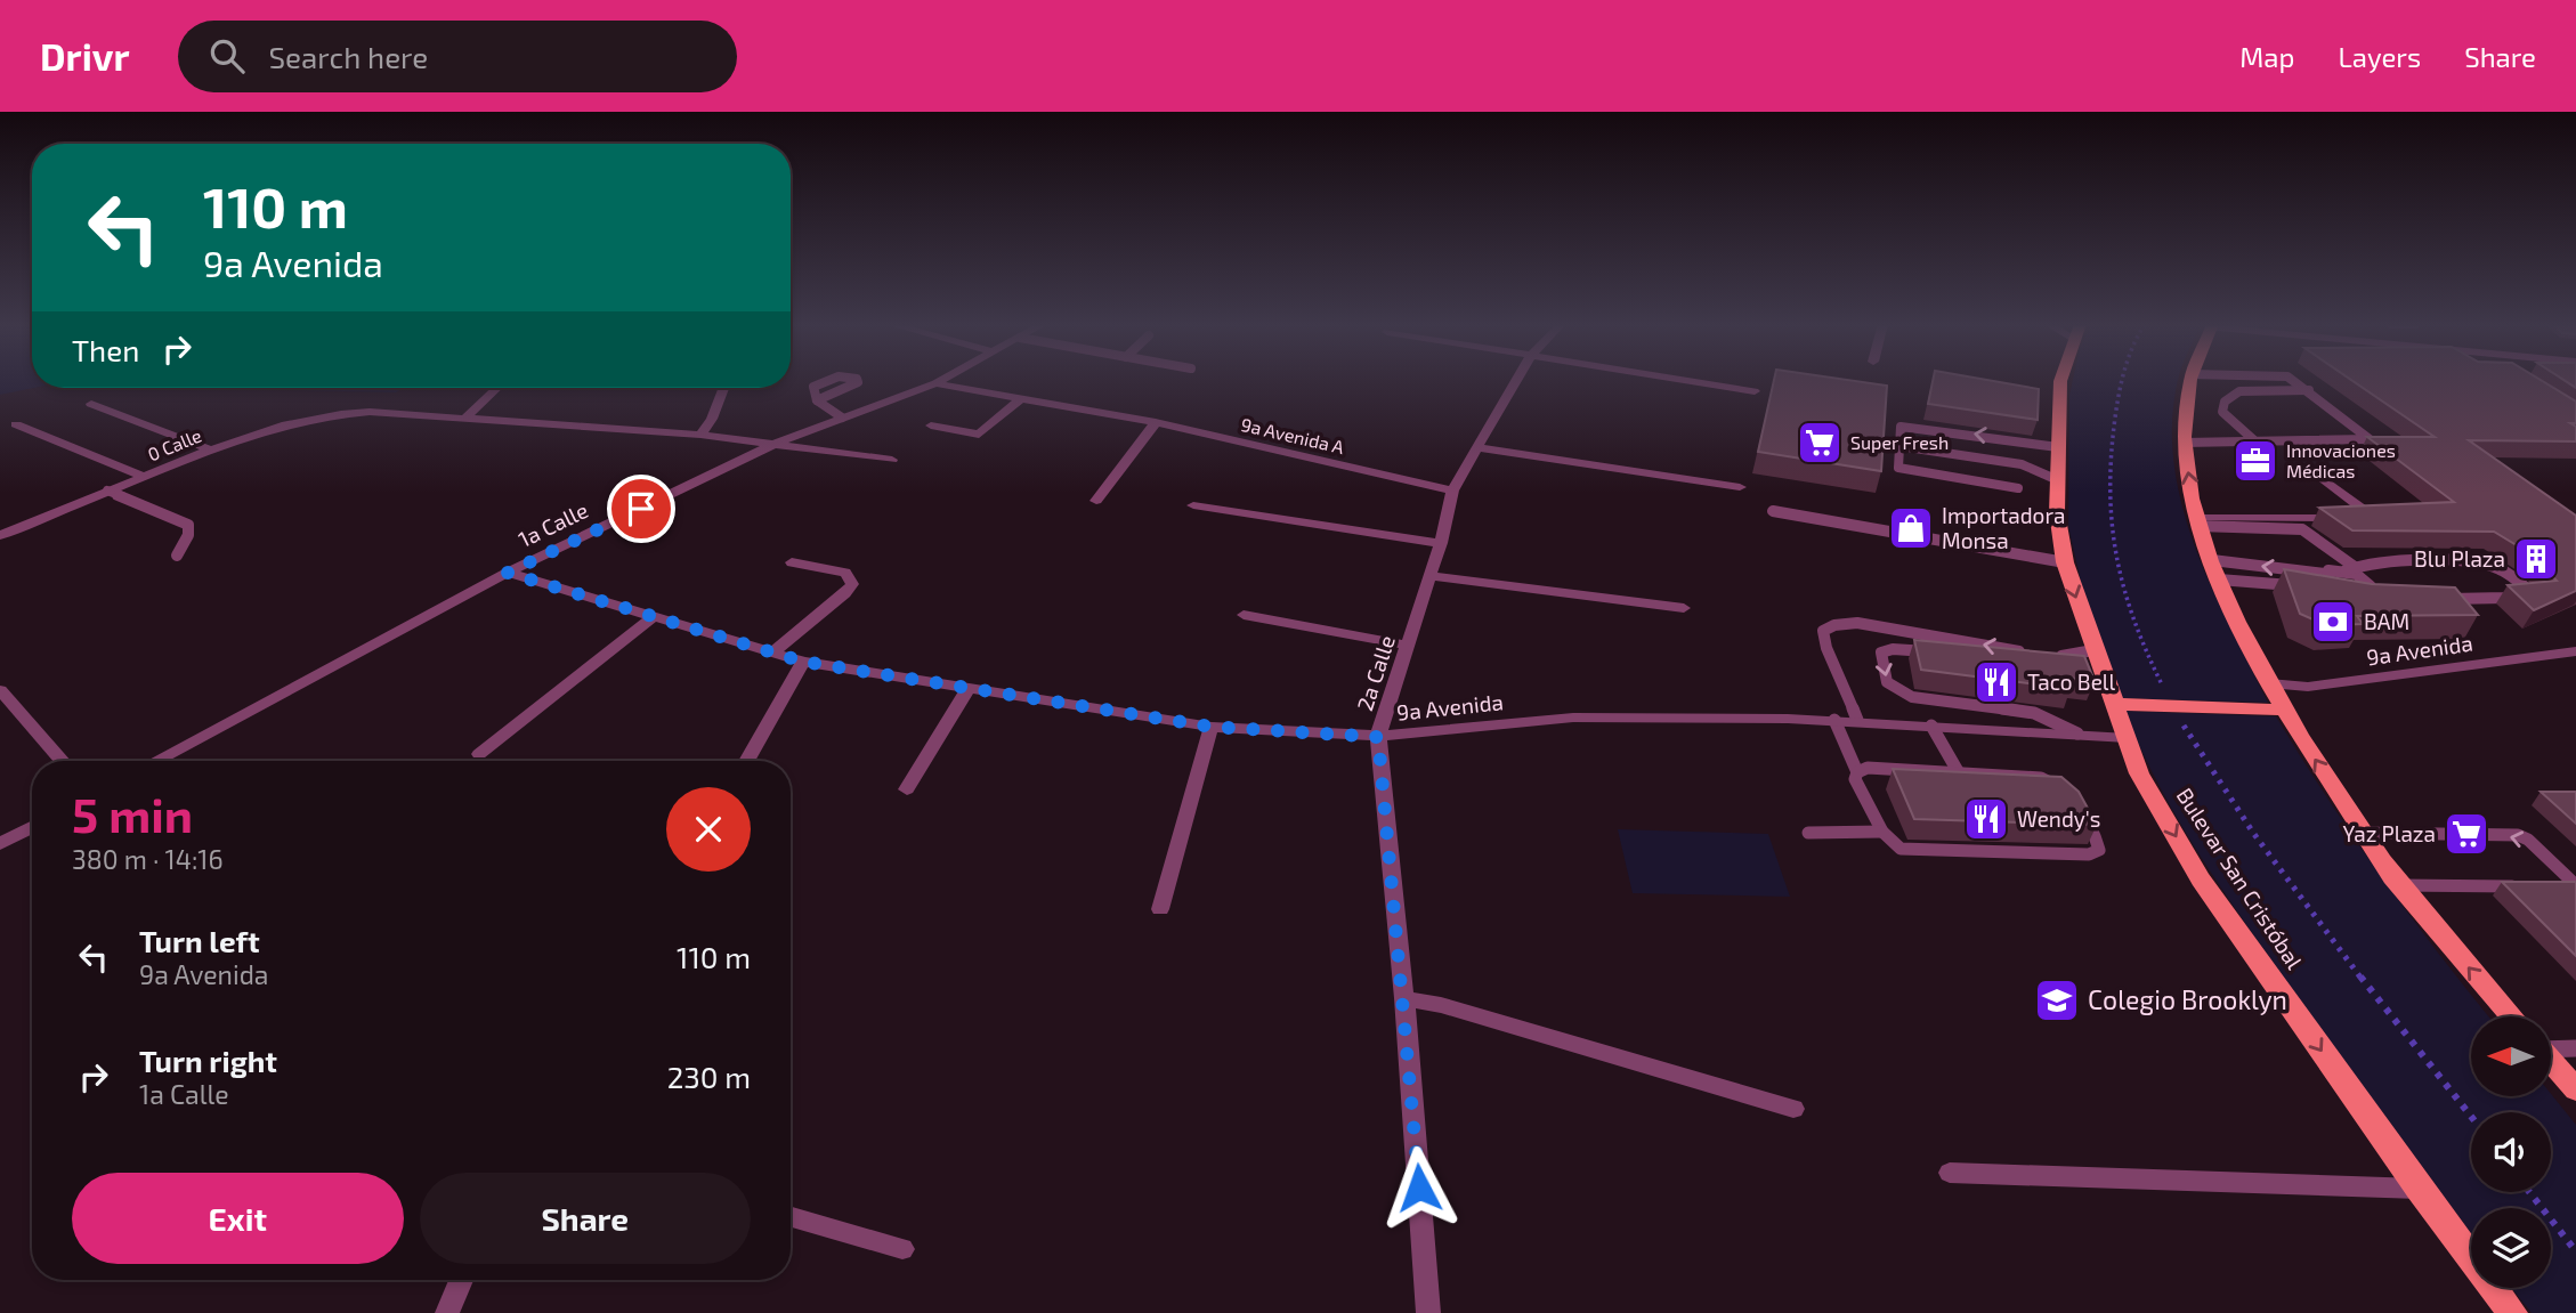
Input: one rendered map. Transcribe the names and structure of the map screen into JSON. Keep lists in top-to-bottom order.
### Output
{
  "streets": {
    "main road": ["Bulevar San Cristóbal"],
    "street": [
      "9a Avenida A",
      "0 Calle",
      "1a Calle",
      "9a Avenida",
      "2a Calle"
    ]
  },
  "crossings": [
    ["9a Avenida A", "1a Calle"],
    ["9a Avenida A", "2a Calle"],
    ["1a Calle", "9a Avenida"],
    ["9a Avenida", "2a Calle"],
    ["9a Avenida", "Bulevar San Cristóbal"]
  ],
  "places": {
    "supermarket": ["Super Fresh", "Yaz Plaza"],
    "office": ["Innovaciones Médicas"],
    "shop": ["Importadora Monsa"],
    "building": ["Blu Plaza"],
    "bank": ["BAM"],
    "restaurant": ["Taco Bell", "Wendy's"],
    "school or university": ["Colegio Brooklyn"]
  },
  "north": "left",
  "page": {
    "header": "Drivr",
    "search": "Search here",
    "nav": ["Map", "Layers", "Share"],
    "turn": ["110 m", "9a Avenida"],
    "then": "Then",
    "heading": ["5 min", "380 m · 14:16"],
    "list": [
      {
        "name": "Turn left",
        "note": "9a Avenida",
        "value": "110 m"
      },
      {
        "name": "Turn right",
        "note": "1a Calle",
        "value": "230 m"
      }
    ],
    "buttons": ["Exit", "Share"]
  }
}
